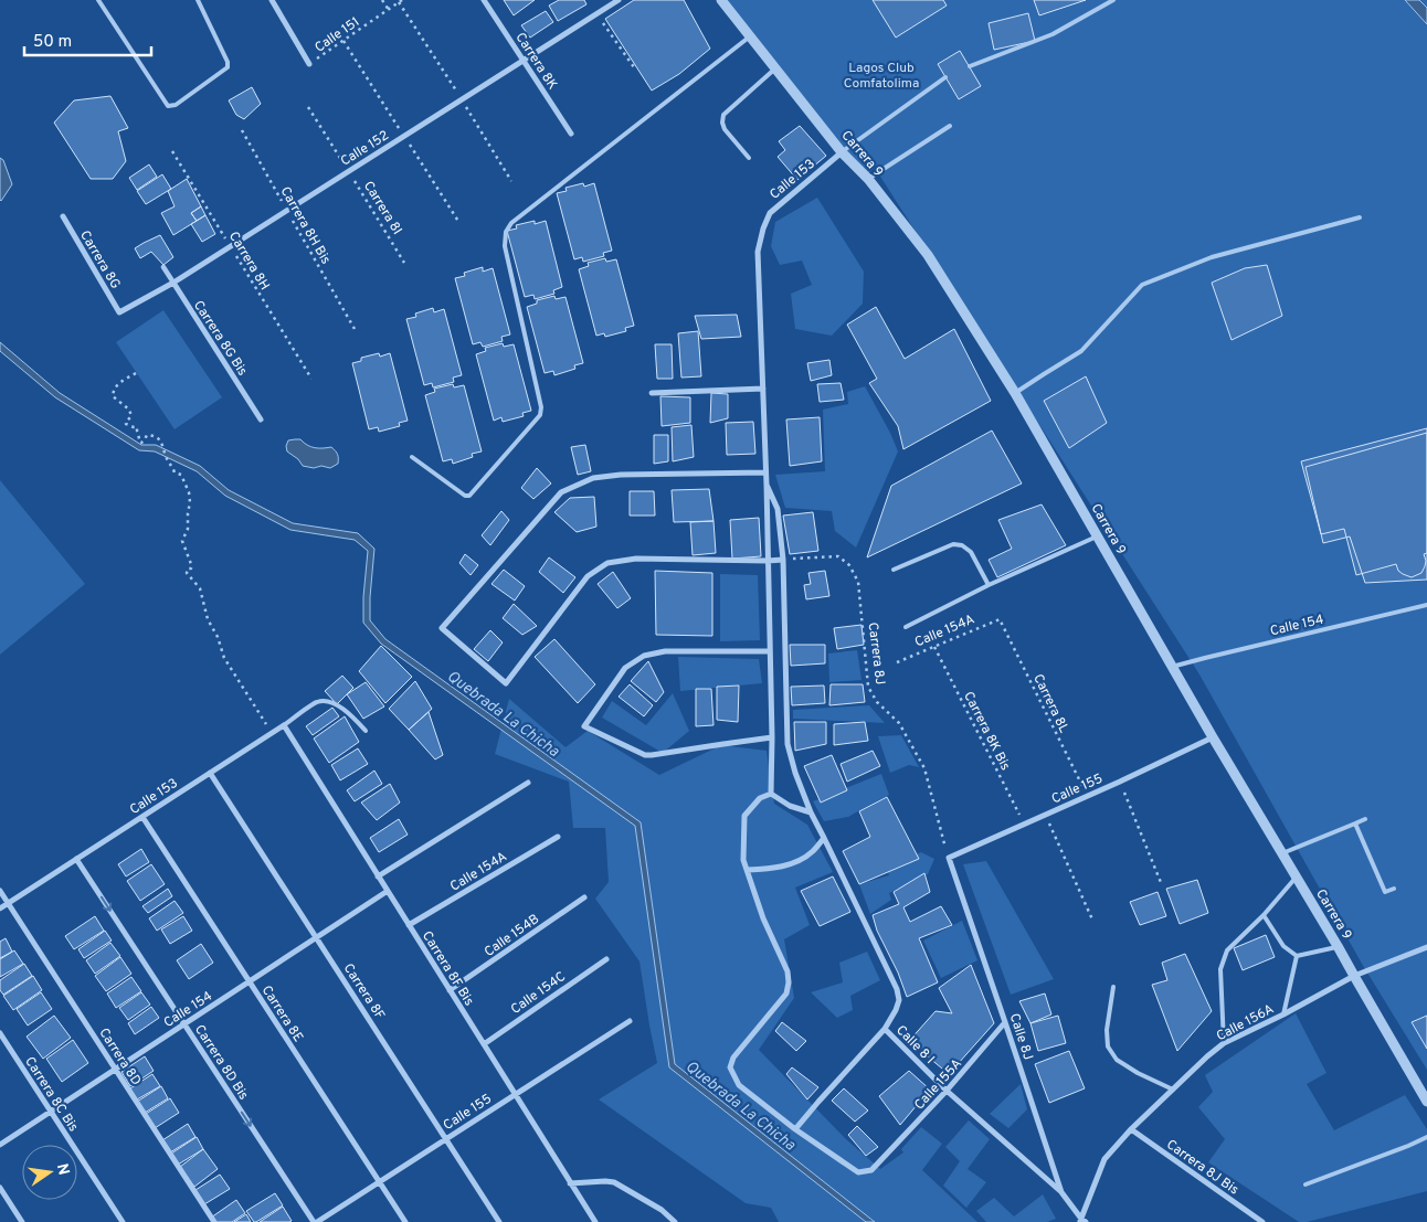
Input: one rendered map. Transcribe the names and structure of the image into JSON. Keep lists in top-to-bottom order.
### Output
{
  "streets": {
    "street": [
      "Carrera 8K",
      "Calle 152",
      "Carrera 9",
      "Calle 153",
      "Carrera 8G",
      "Carrera 8G Bis",
      "Calle 154",
      "Calle 154A",
      "Calle 155",
      "Calle 154B",
      "Carrera 8F Bis",
      "Carrera 8F",
      "Calle 154C",
      "Carrera 8E",
      "Calle 156A",
      "Calle 8J",
      "Calle 8 I",
      "Carrera 8D",
      "Carrera 8D Bis",
      "Calle 155A",
      "Carrera 8C Bis",
      "Carrera 8J Bis"
    ],
    "path": [
      "Calle 151",
      "Carrera 8I",
      "Carrera 8H Bis",
      "Carrera 8H",
      "Carrera 8J",
      "Carrera 8L",
      "Carrera 8K Bis"
    ]
  },
  "crossings": [
    ["Carrera 8K", "Calle 152"],
    ["Calle 152", "Carrera 8I"],
    ["Calle 152", "Carrera 8H Bis"],
    ["Calle 152", "Carrera 8G"],
    ["Calle 152", "Carrera 8H"],
    ["Calle 152", "Carrera 8G Bis"],
    ["Carrera 9", "Calle 153"],
    ["Carrera 9", "Calle 154"],
    ["Carrera 9", "Calle 155"],
    ["Carrera 9", "Calle 156A"],
    ["Calle 153", "Carrera 8F Bis"],
    ["Calle 153", "Carrera 8F"],
    ["Calle 153", "Carrera 8E"],
    ["Calle 153", "Calle 8 I"],
    ["Calle 153", "Carrera 8D"],
    ["Calle 153", "Carrera 8D Bis"],
    ["Calle 154", "Carrera 8F Bis"],
    ["Calle 154", "Carrera 8F"],
    ["Calle 154", "Carrera 8E"],
    ["Calle 154", "Carrera 8D"],
    ["Calle 154", "Carrera 8D Bis"],
    ["Calle 154", "Carrera 8C Bis"],
    ["Calle 154A", "Carrera 8L"],
    ["Calle 154A", "Carrera 8K Bis"],
    ["Calle 154A", "Carrera 8F Bis"],
    ["Carrera 8J", "Calle 155"],
    ["Carrera 8J", "Calle 8J"],
    ["Carrera 8J", "Calle 8 I"],
    ["Carrera 8L", "Calle 155"],
    ["Carrera 8K Bis", "Calle 155"],
    ["Calle 155", "Carrera 8F Bis"],
    ["Calle 155", "Carrera 8F"],
    ["Calle 155", "Carrera 8E"],
    ["Calle 155", "Calle 8J"],
    ["Calle 155", "Carrera 8D Bis"],
    ["Calle 154B", "Carrera 8F Bis"],
    ["Carrera 8F Bis", "Calle 154C"],
    ["Calle 156A", "Calle 8J"],
    ["Calle 156A", "Carrera 8J Bis"],
    ["Calle 8J", "Calle 8 I"],
    ["Calle 8J", "Calle 155A"],
    ["Calle 8 I", "Calle 155A"]
  ],
  "one_way": ["Carrera 8D Bis"],
  "water": ["Quebrada La Chicha"],
  "parks": ["Lagos Club Comfatolima"],
  "scale_bar": "50 m",
  "north": "right"
}
